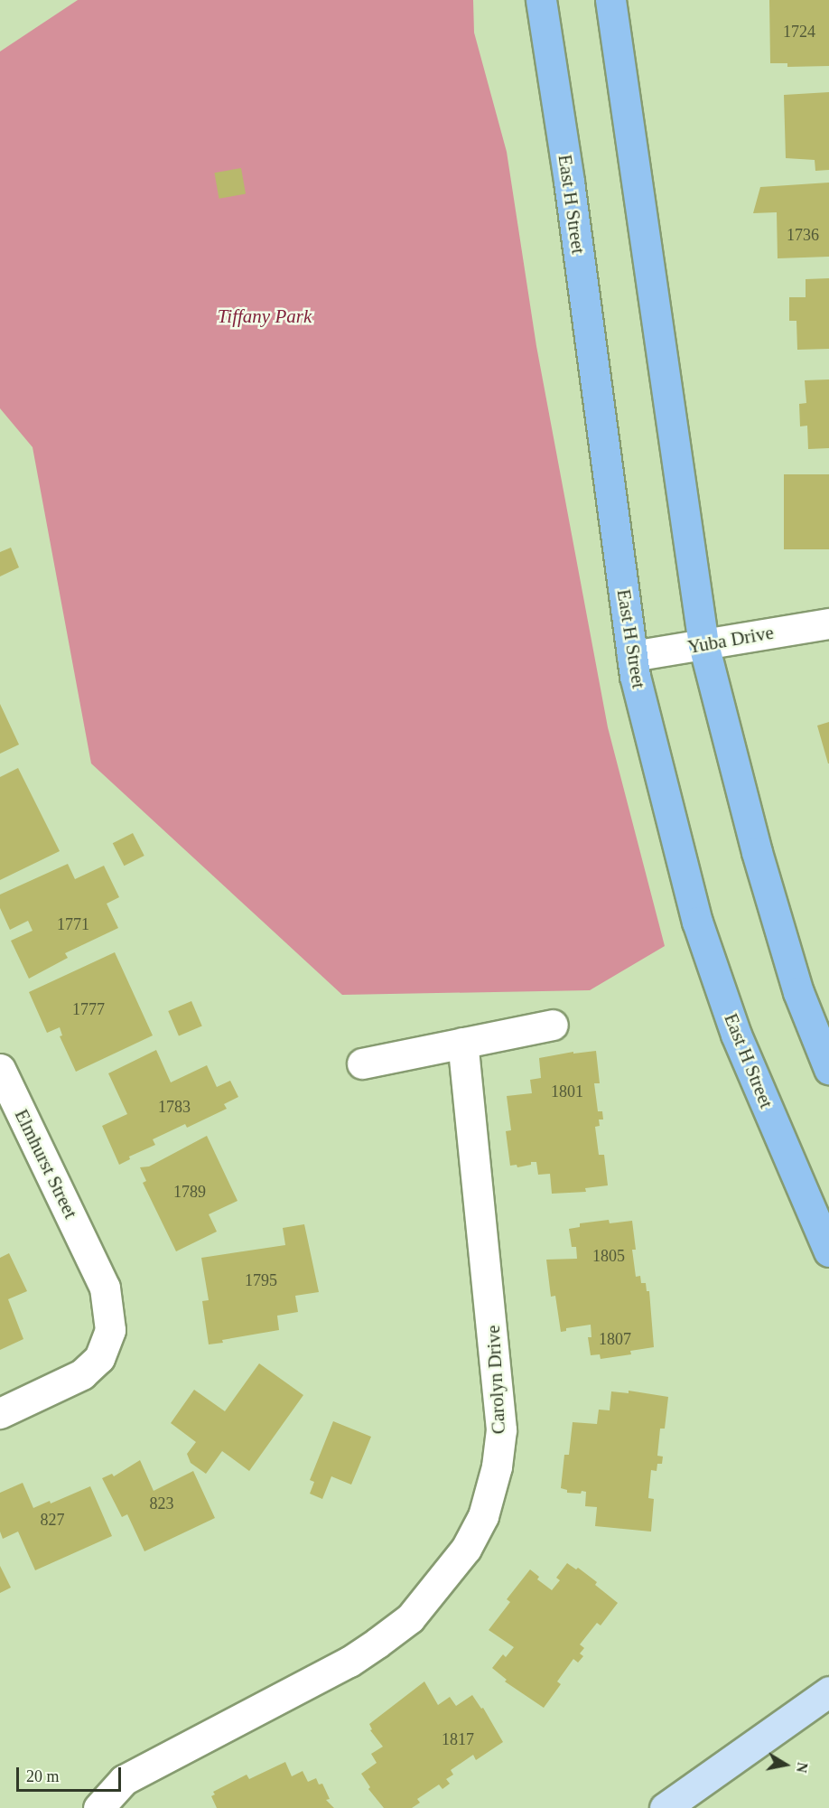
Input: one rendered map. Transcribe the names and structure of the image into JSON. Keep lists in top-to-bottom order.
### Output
{
  "streets": {
    "main road": ["East H Street"],
    "street": ["Yuba Drive", "Elmhurst Street", "Carolyn Drive"]
  },
  "crossings": [
    ["East H Street", "Yuba Drive"]
  ],
  "parks": ["Tiffany Park"],
  "house_numbers": [
    "1724",
    "1736",
    "1771",
    "1777",
    "1801",
    "1783",
    "1789",
    "1805",
    "1795",
    "1807",
    "823",
    "827",
    "1817"
  ],
  "scale_bar": "20 m",
  "north": "right"
}
